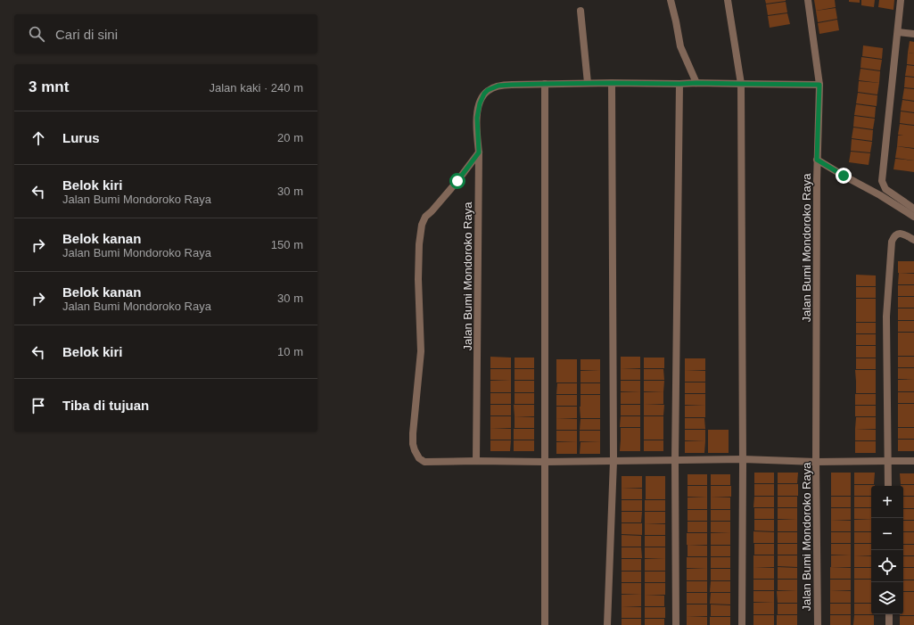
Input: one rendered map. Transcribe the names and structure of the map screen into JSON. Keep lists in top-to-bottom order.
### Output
{
  "streets": {
    "street": ["Jalan Bumi Mondoroko Raya"]
  },
  "page": {
    "search": "Cari di sini",
    "heading": ["3 mnt", "Jalan kaki · 240 m"],
    "list": [
      ["Lurus", "20 m"],
      ["Belok kiri", "Jalan Bumi Mondoroko Raya", "30 m"],
      ["Belok kanan", "Jalan Bumi Mondoroko Raya", "150 m"],
      ["Belok kanan", "Jalan Bumi Mondoroko Raya", "30 m"],
      ["Belok kiri", "10 m"],
      "Tiba di tujuan"
    ],
    "map_buttons": ["+", "−"]
  }
}
